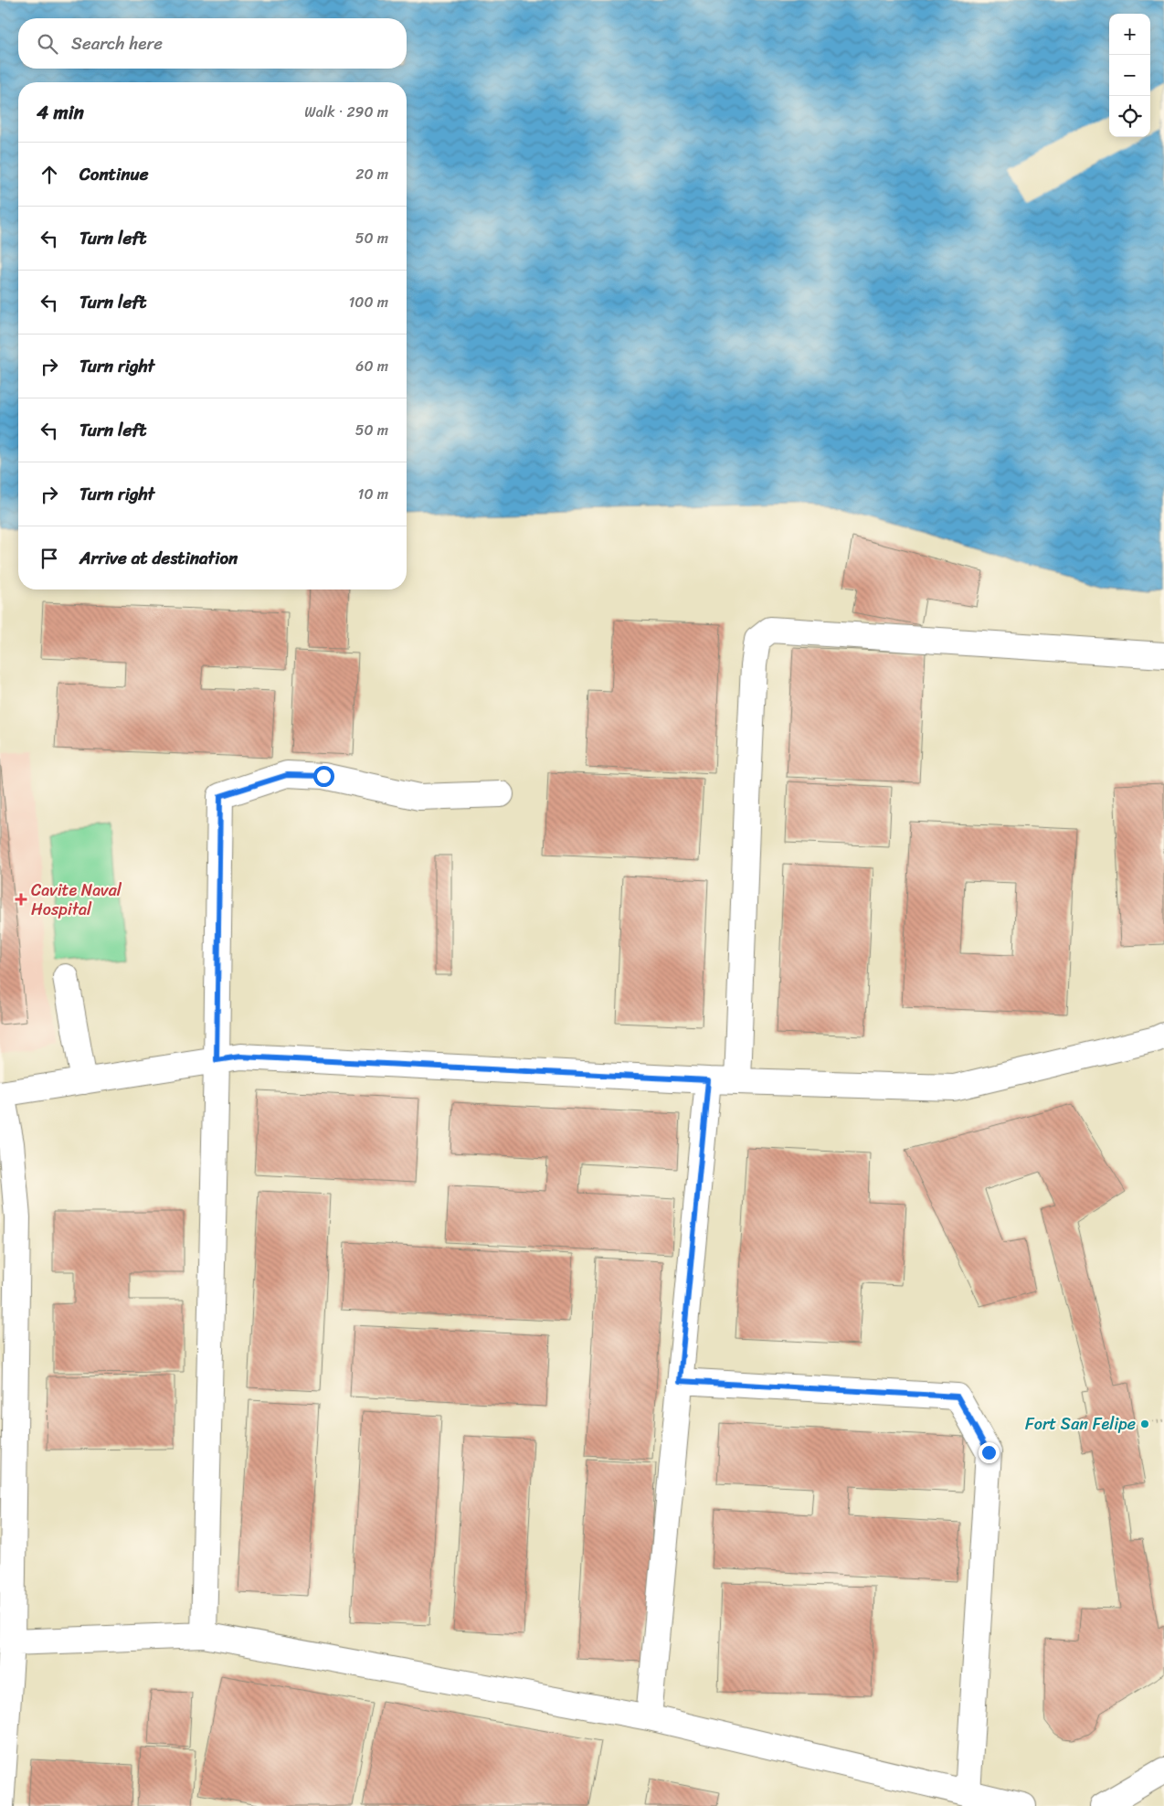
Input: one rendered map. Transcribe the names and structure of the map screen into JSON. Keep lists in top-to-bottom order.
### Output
{
  "places": {
    "health": ["Cavite Naval Hospital"],
    "other": ["Fort San Felipe"]
  },
  "page": {
    "map_buttons": ["+", "−"],
    "search": "Search here",
    "heading": ["4 min", "Walk · 290 m"],
    "list": [
      ["Continue", "20 m"],
      ["Turn left", "50 m"],
      ["Turn left", "100 m"],
      ["Turn right", "60 m"],
      ["Turn left", "50 m"],
      ["Turn right", "10 m"],
      "Arrive at destination"
    ]
  }
}
